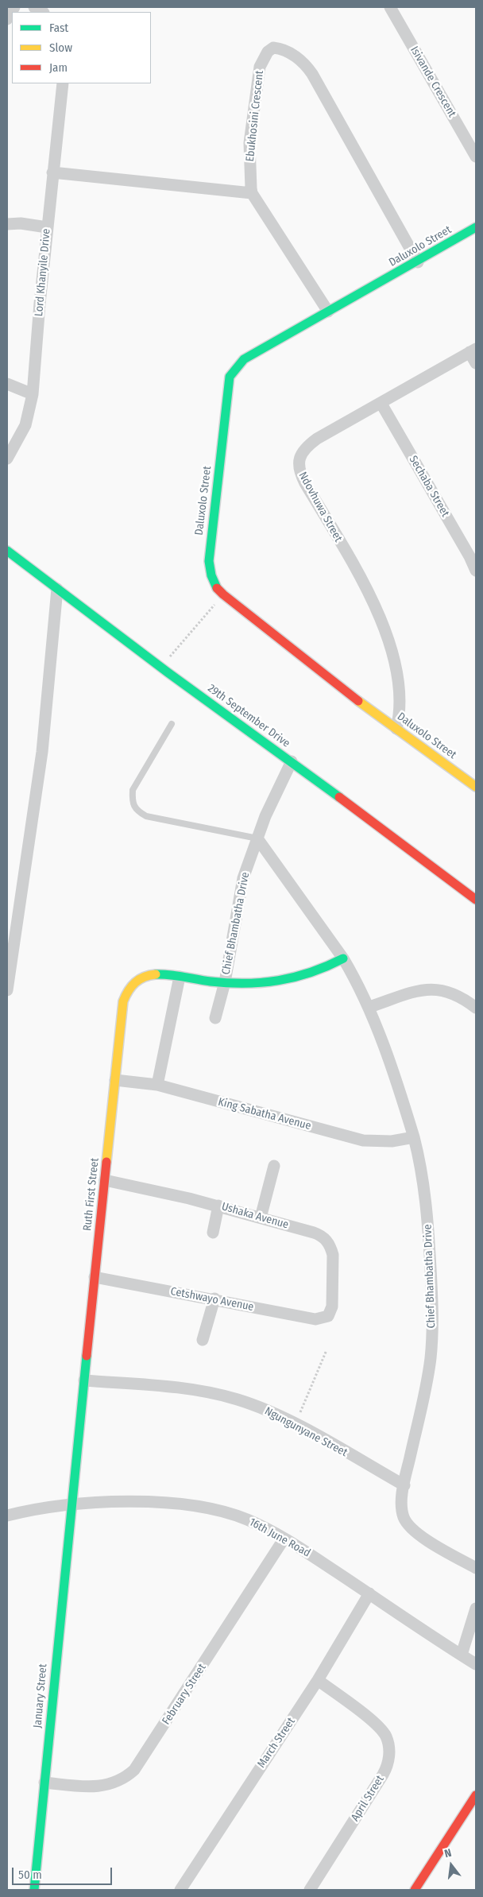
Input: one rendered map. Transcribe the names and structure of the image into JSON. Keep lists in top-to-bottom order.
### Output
{
  "streets": {
    "street": [
      "Isivande Crescent",
      "Ebukhosini Crescent",
      "Daluxolo Street",
      "Lord Khanyile Drive",
      "Sechaba Street",
      "Ndovhuwa Street",
      "29th September Drive",
      "Chief Bhambatha Drive",
      "King Sabatha Avenue",
      "Ruth First Street",
      "Ushaka Avenue",
      "Cetshwayo Avenue",
      "Ngungunyane Street",
      "16th June Road",
      "February Street",
      "January Street",
      "March Street",
      "April Street"
    ]
  },
  "crossings": [
    ["Ebukhosini Crescent", "Daluxolo Street"],
    ["Daluxolo Street", "Ndovhuwa Street"],
    ["Sechaba Street", "Ndovhuwa Street"],
    ["29th September Drive", "Chief Bhambatha Drive"],
    ["Chief Bhambatha Drive", "King Sabatha Avenue"],
    ["Chief Bhambatha Drive", "Ruth First Street"],
    ["Chief Bhambatha Drive", "Ngungunyane Street"],
    ["King Sabatha Avenue", "Ruth First Street"],
    ["Ruth First Street", "Ushaka Avenue"],
    ["Ruth First Street", "Cetshwayo Avenue"],
    ["Ruth First Street", "Ngungunyane Street"],
    ["Ruth First Street", "16th June Road"],
    ["Ruth First Street", "January Street"],
    ["Ushaka Avenue", "Cetshwayo Avenue"],
    ["16th June Road", "February Street"],
    ["16th June Road", "January Street"],
    ["16th June Road", "March Street"],
    ["February Street", "January Street"],
    ["March Street", "April Street"]
  ],
  "legend": ["Fast", "Slow", "Jam"],
  "scale_bar": "50 m",
  "north": "top"
}
